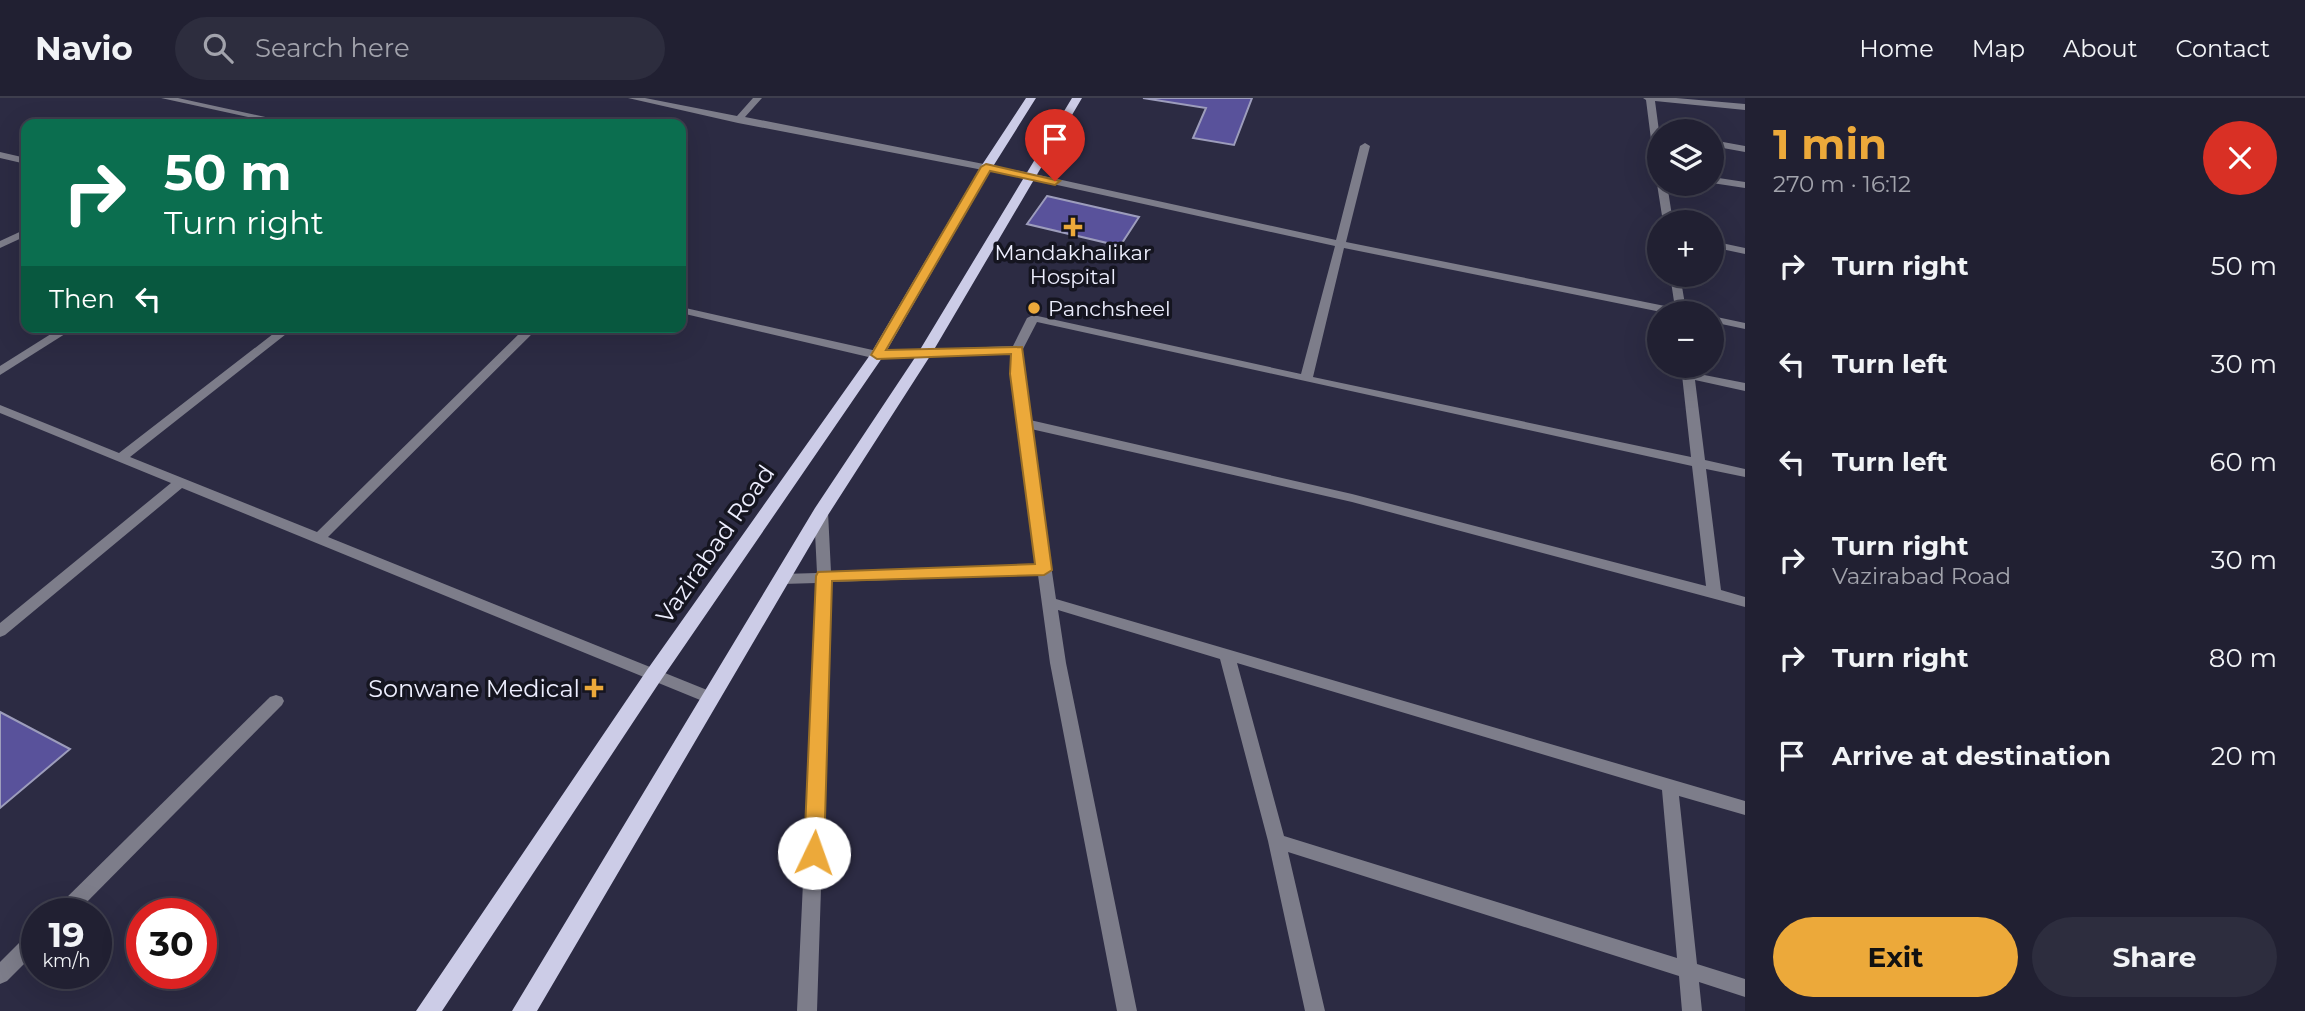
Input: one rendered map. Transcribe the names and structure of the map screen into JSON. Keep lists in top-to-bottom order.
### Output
{
  "streets": {
    "main road": ["Vazirabad Road"]
  },
  "places": {
    "health": ["Mandakhalikar Hospital", "Sonwane Medical"],
    "other": ["Panchsheel"]
  },
  "page": {
    "header": "Navio",
    "search": "Search here",
    "nav": [
      "Home",
      "Map",
      "About",
      "Contact"
    ],
    "heading": ["1 min", "270 m · 16:12"],
    "map_buttons": ["+", "−"],
    "turn": ["50 m", "Turn right"],
    "list": [
      {
        "name": "Turn right",
        "value": "50 m"
      },
      {
        "name": "Turn left",
        "value": "30 m"
      },
      {
        "name": "Turn left",
        "value": "60 m"
      },
      {
        "name": "Turn right",
        "note": "Vazirabad Road",
        "value": "30 m"
      },
      {
        "name": "Turn right",
        "value": "80 m"
      },
      {
        "name": "Arrive at destination",
        "value": "20 m"
      }
    ],
    "then": "Then",
    "speed": "19 km/h",
    "limit": "30",
    "buttons": ["Exit", "Share"]
  }
}
